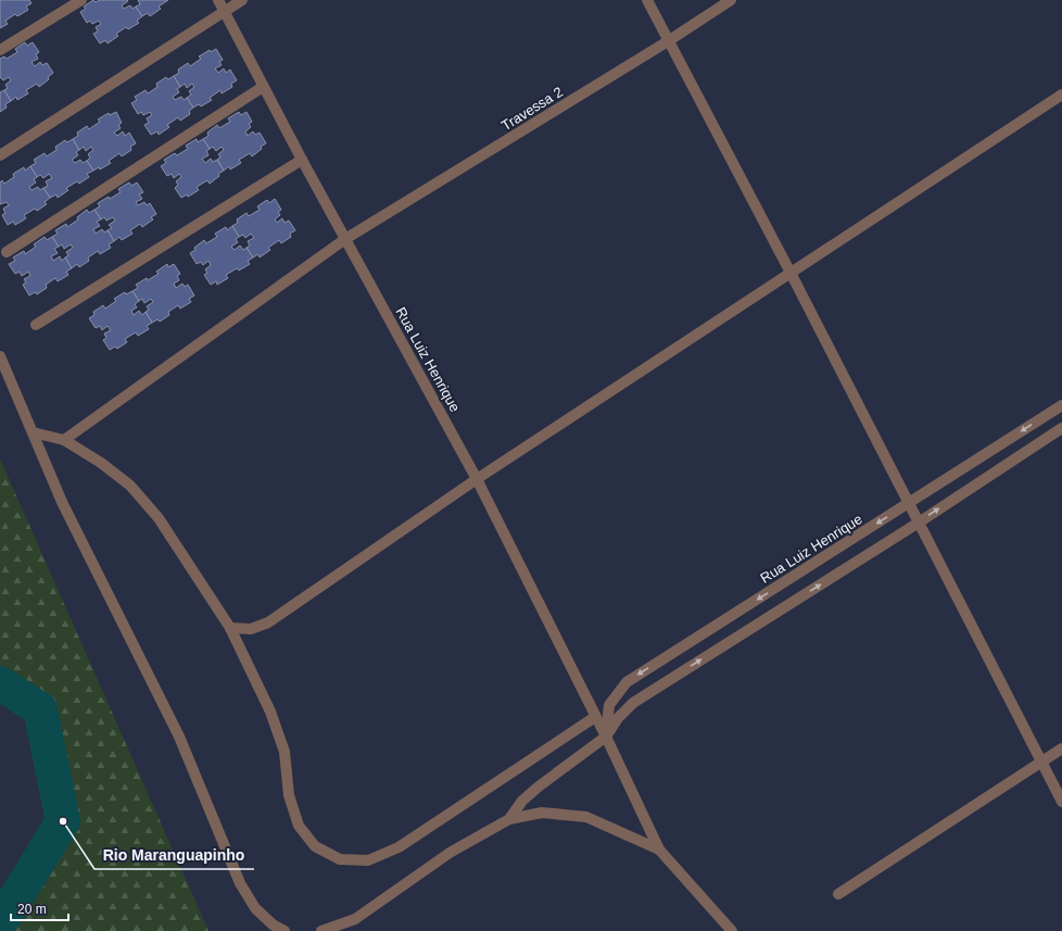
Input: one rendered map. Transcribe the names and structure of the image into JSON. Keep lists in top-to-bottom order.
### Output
{
  "streets": {
    "street": ["Travessa 2", "Rua Luiz Henrique"]
  },
  "crossings": [
    ["Travessa 2", "Rua Luiz Henrique"]
  ],
  "places": ["Rio Maranguapinho"],
  "scale_bar": "20 m"
}
